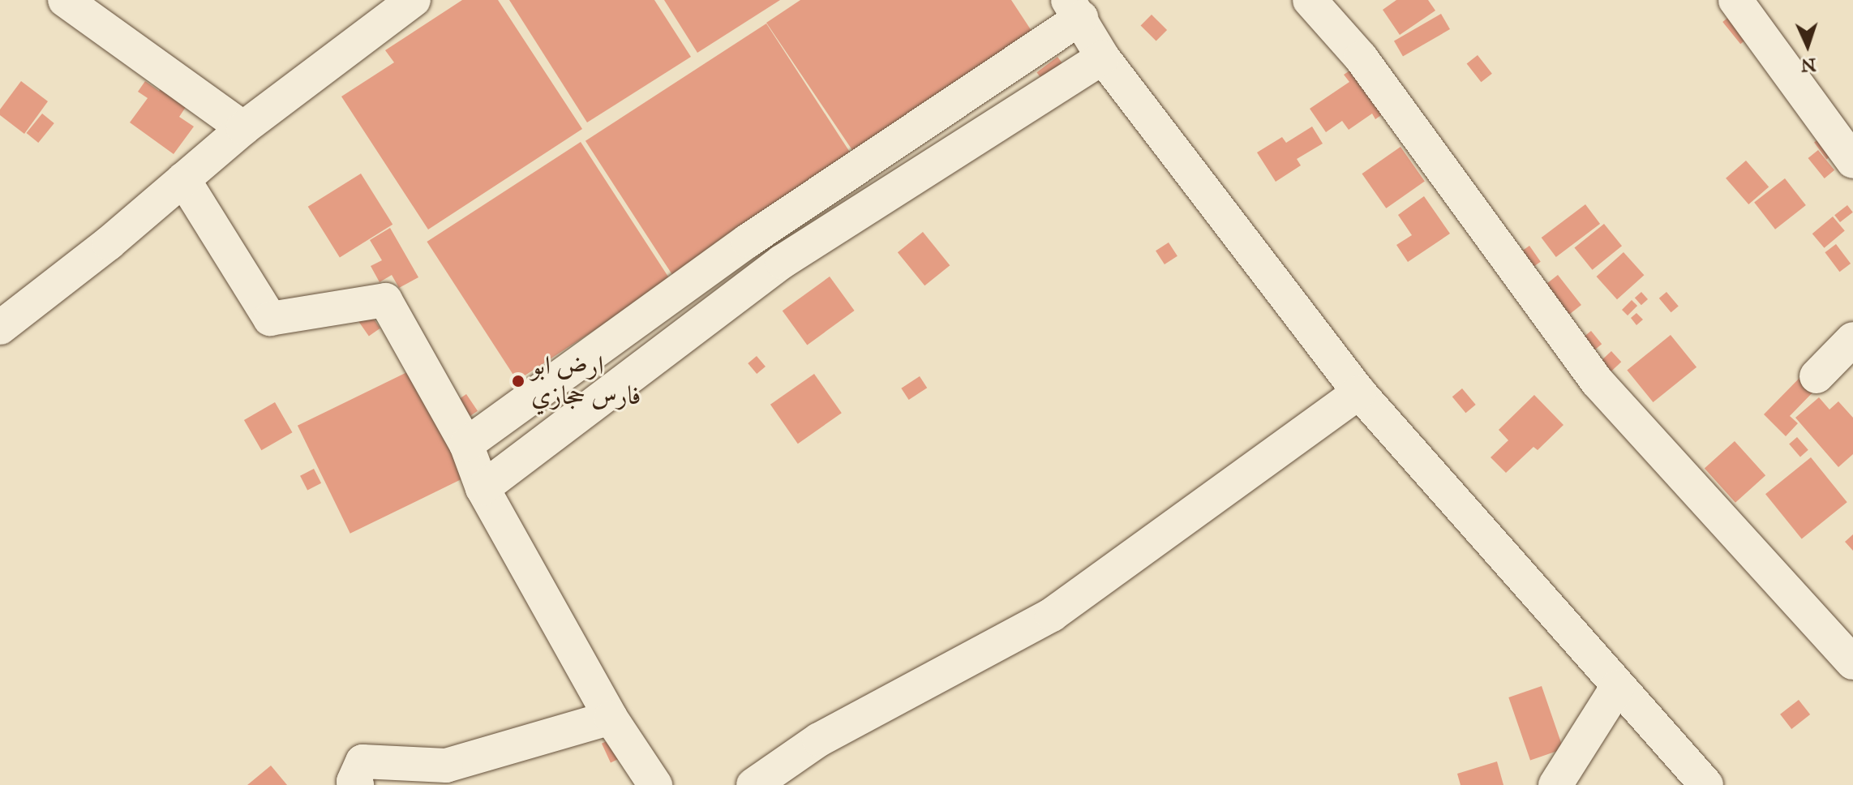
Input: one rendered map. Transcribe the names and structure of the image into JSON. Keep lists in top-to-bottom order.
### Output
{
  "places": ["ارض ابو فارس حجازي"],
  "north": "bottom"
}
